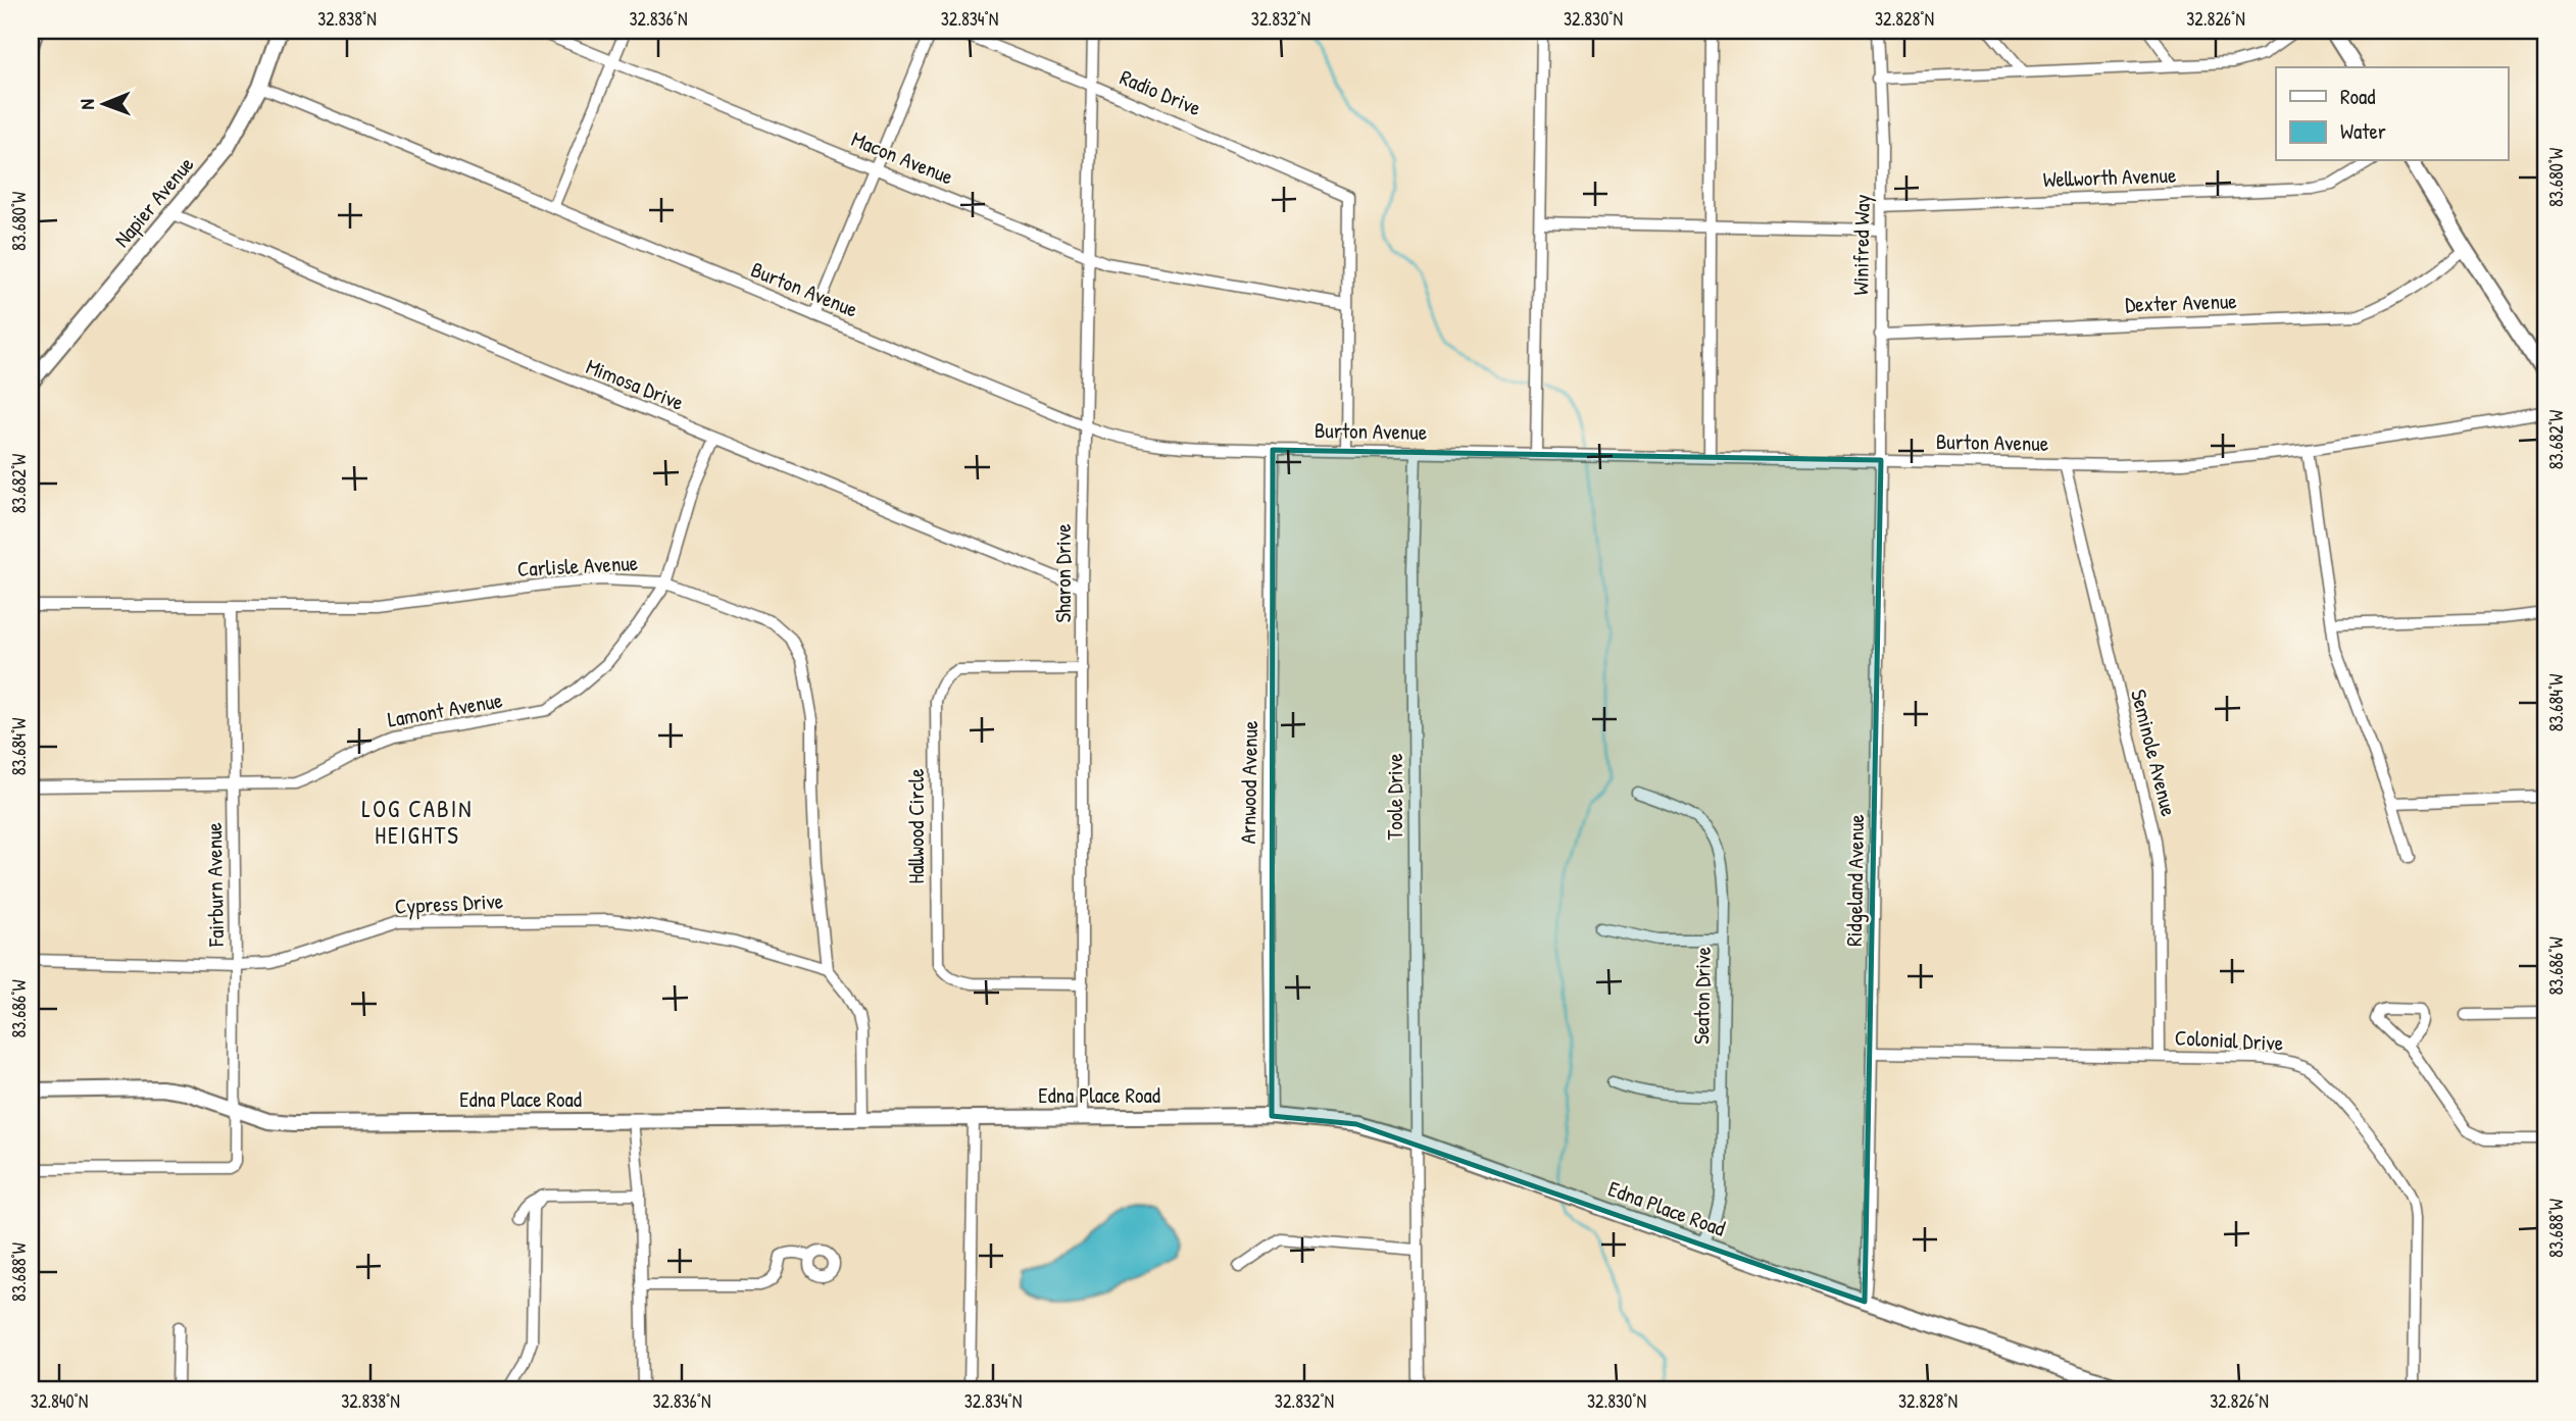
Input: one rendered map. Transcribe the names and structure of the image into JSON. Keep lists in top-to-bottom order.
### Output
{
  "streets": {
    "street": [
      "Radio Drive",
      "Macon Avenue",
      "Wellworth Avenue",
      "Napier Avenue",
      "Winifred Way",
      "Burton Avenue",
      "Dexter Avenue",
      "Mimosa Drive",
      "Carlisle Avenue",
      "Sharon Drive",
      "Lamont Avenue",
      "Seminole Avenue",
      "Arnwood Avenue",
      "Toole Drive",
      "Hallwood Circle",
      "Ridgeland Avenue",
      "Fairburn Avenue",
      "Cypress Drive",
      "Seaton Drive",
      "Colonial Drive",
      "Edna Place Road"
    ]
  },
  "crossings": [
    ["Radio Drive", "Macon Avenue"],
    ["Radio Drive", "Sharon Drive"],
    ["Macon Avenue", "Sharon Drive"],
    ["Wellworth Avenue", "Winifred Way"],
    ["Napier Avenue", "Burton Avenue"],
    ["Napier Avenue", "Mimosa Drive"],
    ["Winifred Way", "Burton Avenue"],
    ["Winifred Way", "Dexter Avenue"],
    ["Winifred Way", "Ridgeland Avenue"],
    ["Burton Avenue", "Sharon Drive"],
    ["Burton Avenue", "Seminole Avenue"],
    ["Burton Avenue", "Arnwood Avenue"],
    ["Burton Avenue", "Toole Drive"],
    ["Burton Avenue", "Ridgeland Avenue"],
    ["Mimosa Drive", "Sharon Drive"],
    ["Mimosa Drive", "Lamont Avenue"],
    ["Carlisle Avenue", "Lamont Avenue"],
    ["Carlisle Avenue", "Fairburn Avenue"],
    ["Carlisle Avenue", "Cypress Drive"],
    ["Sharon Drive", "Hallwood Circle"],
    ["Sharon Drive", "Edna Place Road"],
    ["Lamont Avenue", "Fairburn Avenue"],
    ["Seminole Avenue", "Colonial Drive"],
    ["Arnwood Avenue", "Edna Place Road"],
    ["Toole Drive", "Edna Place Road"],
    ["Ridgeland Avenue", "Colonial Drive"],
    ["Ridgeland Avenue", "Edna Place Road"],
    ["Fairburn Avenue", "Cypress Drive"],
    ["Fairburn Avenue", "Edna Place Road"],
    ["Seaton Drive", "Edna Place Road"]
  ],
  "districts": ["LOG CABIN HEIGHTS"],
  "legend": ["Road", "Water"],
  "north": "left",
  "coordinates": [
    "32.838°N",
    "32.836°N",
    "32.834°N",
    "32.832°N",
    "32.830°N",
    "32.828°N",
    "32.826°N",
    "83.680°W",
    "83.682°W",
    "83.684°W",
    "83.686°W",
    "83.688°W",
    "32.840°N"
  ]
}
